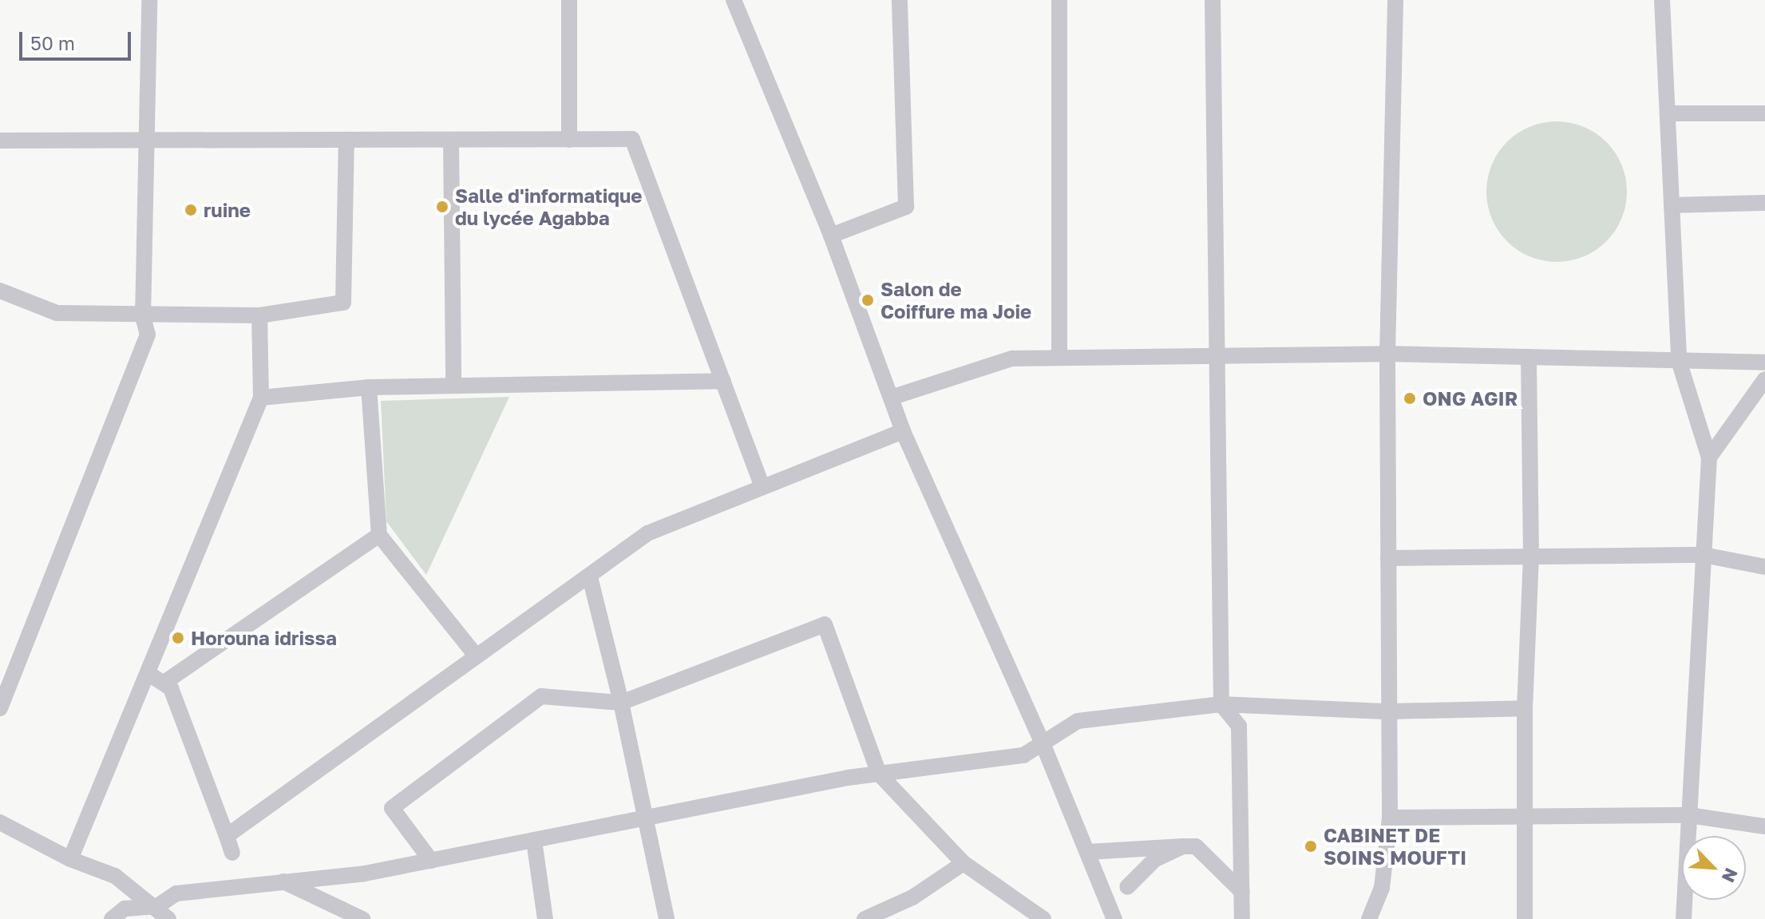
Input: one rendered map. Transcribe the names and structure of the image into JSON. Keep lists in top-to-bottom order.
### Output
{
  "places": [
    "Salle d'informatique du lycée Agabba",
    "ruine",
    "Salon de Coiffure ma Joie",
    "ONG AGIR",
    "Horouna idrissa",
    "CABINET DE SOINS MOUFTI"
  ],
  "scale_bar": "50 m",
  "north": "bottom right"
}
